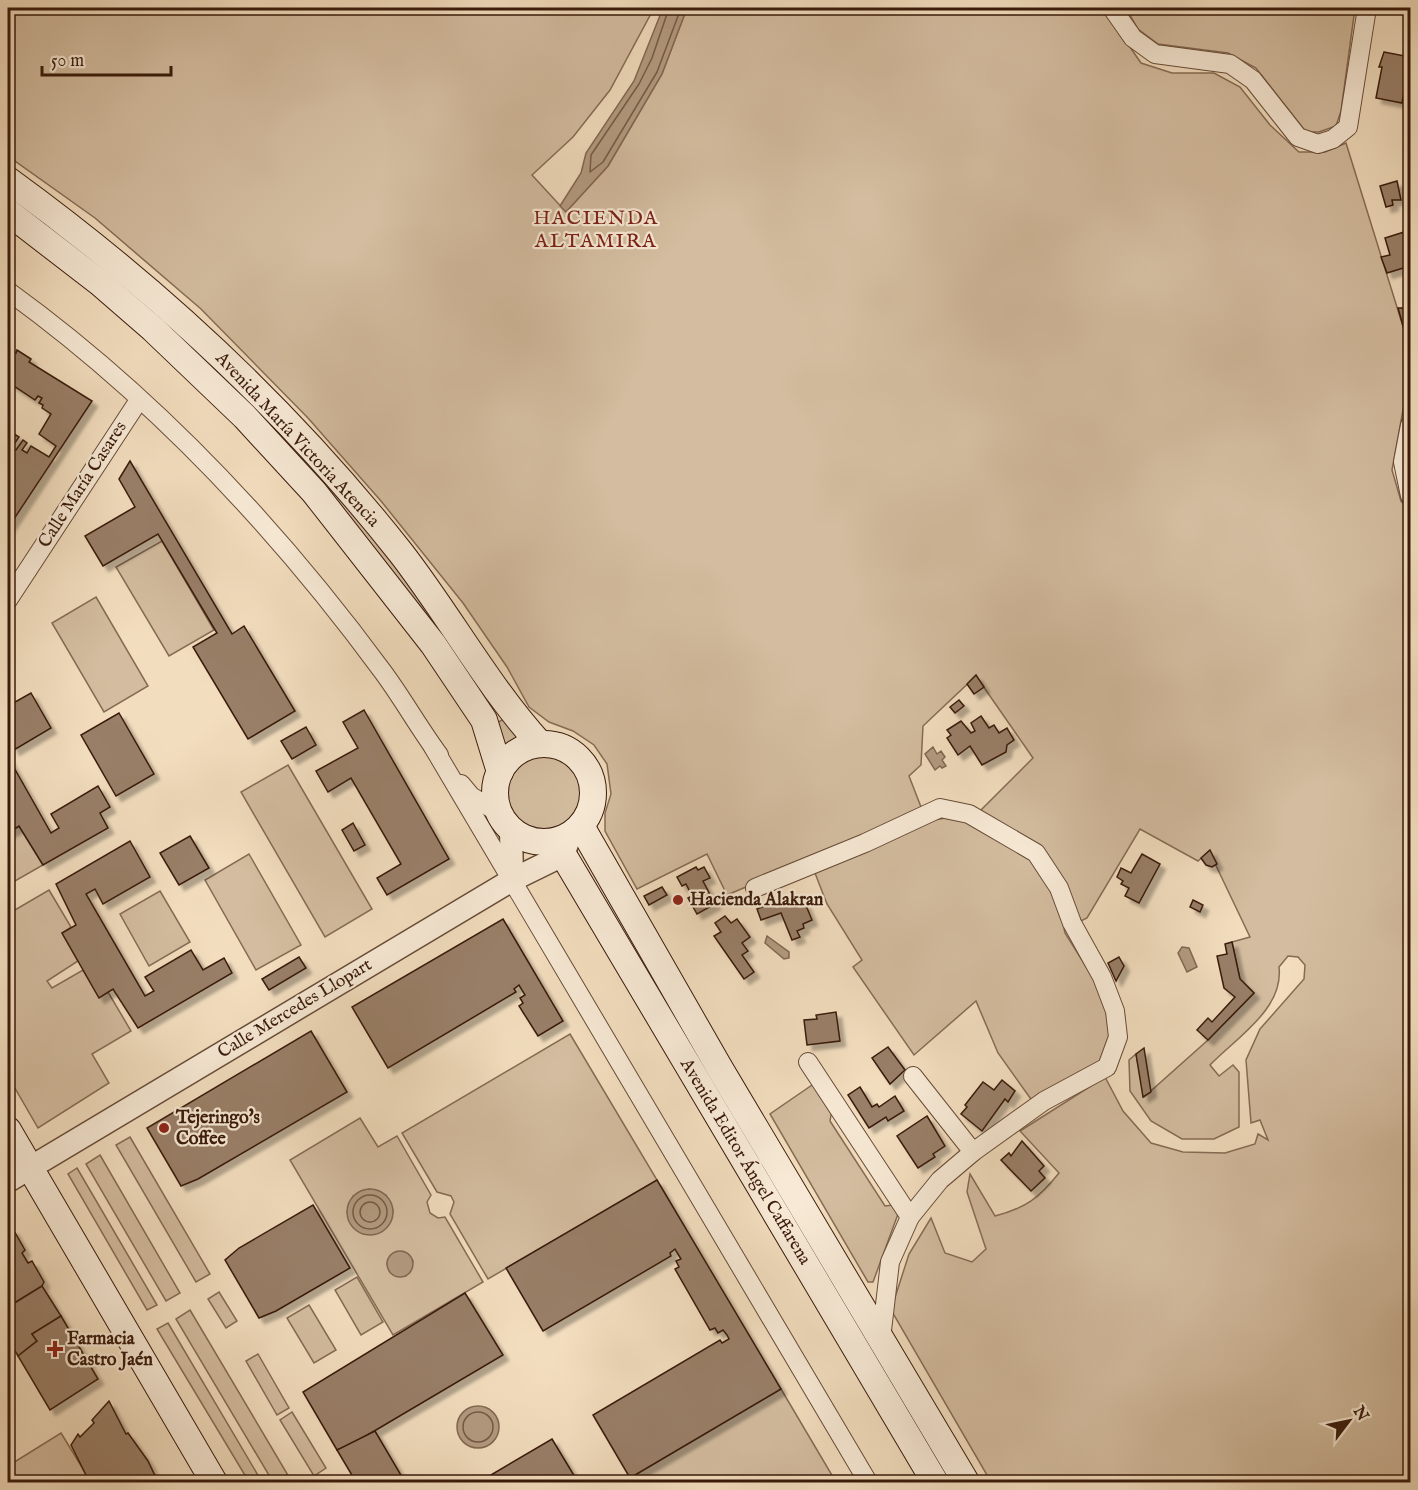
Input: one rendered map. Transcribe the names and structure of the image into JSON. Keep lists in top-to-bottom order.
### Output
{
  "streets": {
    "main road": ["Avenida María Victoria Atencia", "Avenida Editor Ángel Caffarena"],
    "street": ["Calle María Casares", "Calle Mercedes Llopart"]
  },
  "crossings": [
    ["Avenida María Victoria Atencia", "Calle Mercedes Llopart"],
    ["Avenida María Victoria Atencia", "Avenida Editor Ángel Caffarena"],
    ["Calle Mercedes Llopart", "Avenida Editor Ángel Caffarena"]
  ],
  "districts": ["HACIENDA ALTAMIRA"],
  "places": {
    "other": ["Hacienda Alakran", "Tejeringo's Coffee"],
    "health": ["Farmacia Castro Jaén"]
  },
  "scale_bar": "50 m",
  "north": "top right"
}
